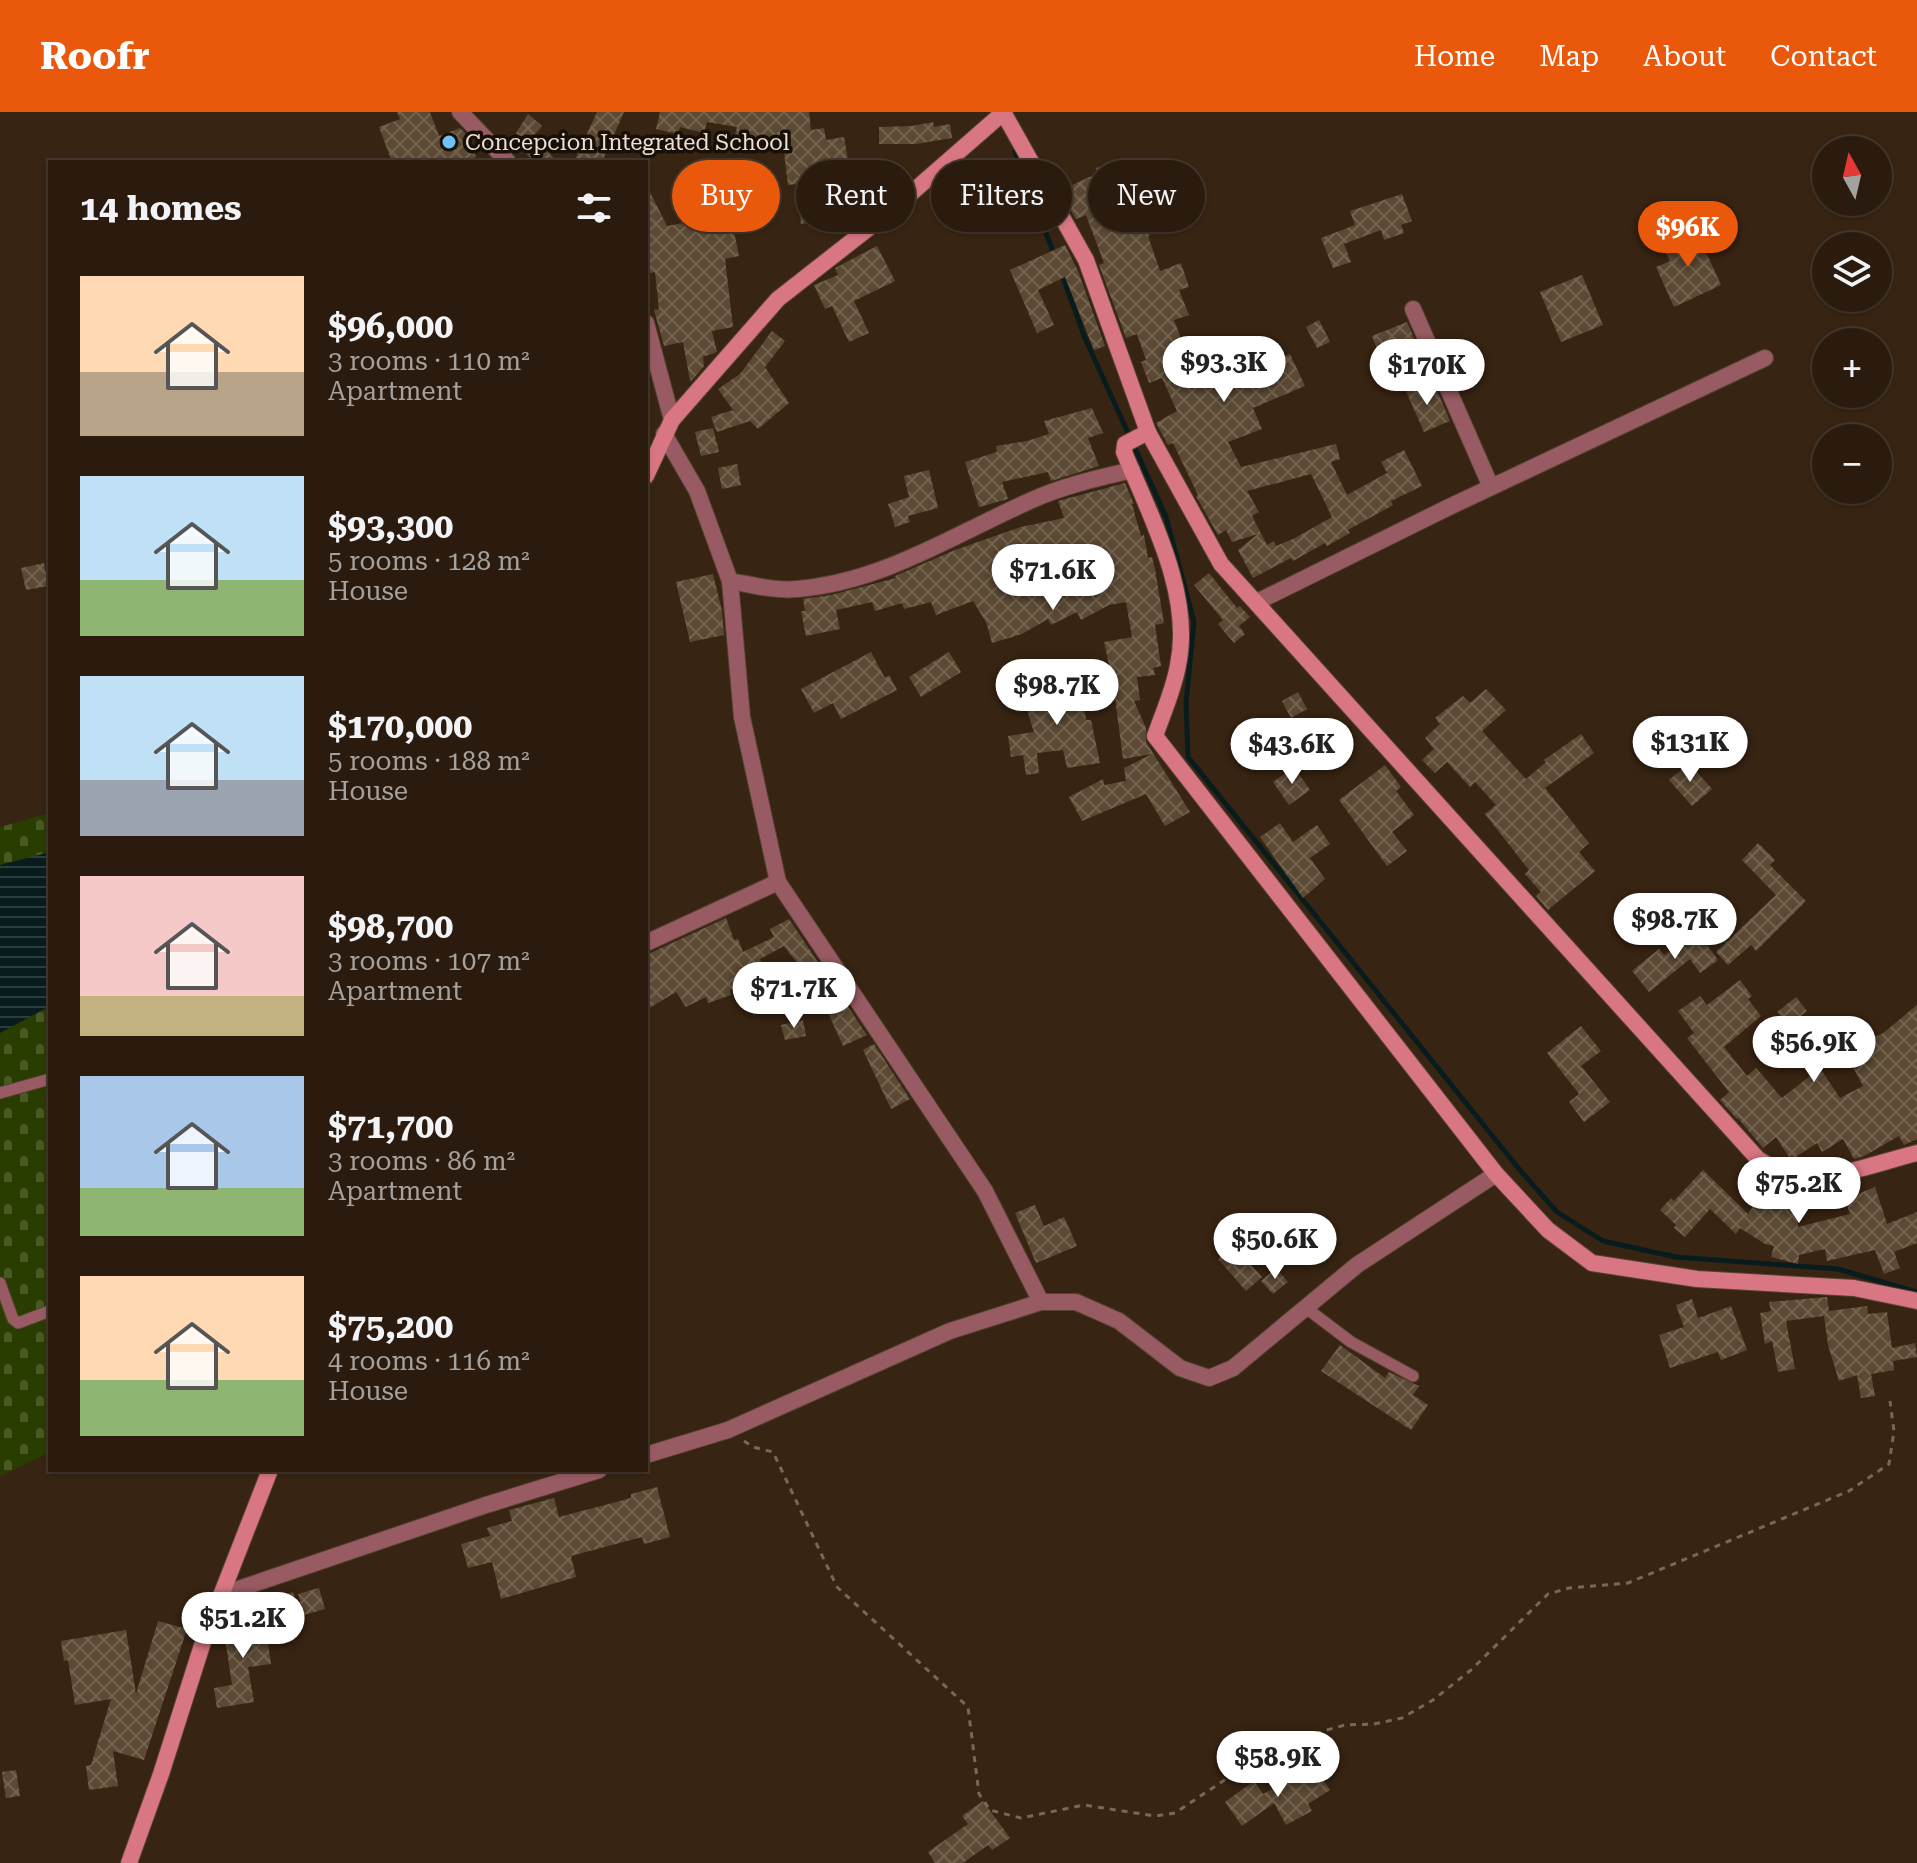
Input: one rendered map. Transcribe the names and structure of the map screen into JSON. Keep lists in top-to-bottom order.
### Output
{
  "places": ["Concepcion Integrated School"],
  "north": "top",
  "page": {
    "header": "Roofr",
    "nav": [
      "Home",
      "Map",
      "About",
      "Contact"
    ],
    "map_buttons": ["+", "−"],
    "chip": [
      "Buy",
      "Rent",
      "Filters",
      "New"
    ],
    "heading": "14 homes",
    "price": [
      "$96K",
      "$93.3K",
      "$170K",
      "$71.6K",
      "$98.7K",
      "$131K",
      "$43.6K",
      "$98.7K",
      "$71.7K",
      "$56.9K",
      "$75.2K",
      "$50.6K",
      "$51.2K",
      "$58.9K"
    ],
    "list": [
      {
        "name": "$96,000",
        "note": "3 rooms · 110 m² · Apartment"
      },
      {
        "name": "$93,300",
        "note": "5 rooms · 128 m² · House"
      },
      {
        "name": "$170,000",
        "note": "5 rooms · 188 m² · House"
      },
      {
        "name": "$98,700",
        "note": "3 rooms · 107 m² · Apartment"
      },
      {
        "name": "$71,700",
        "note": "3 rooms · 86 m² · Apartment"
      },
      {
        "name": "$75,200",
        "note": "4 rooms · 116 m² · House"
      }
    ]
  }
}
